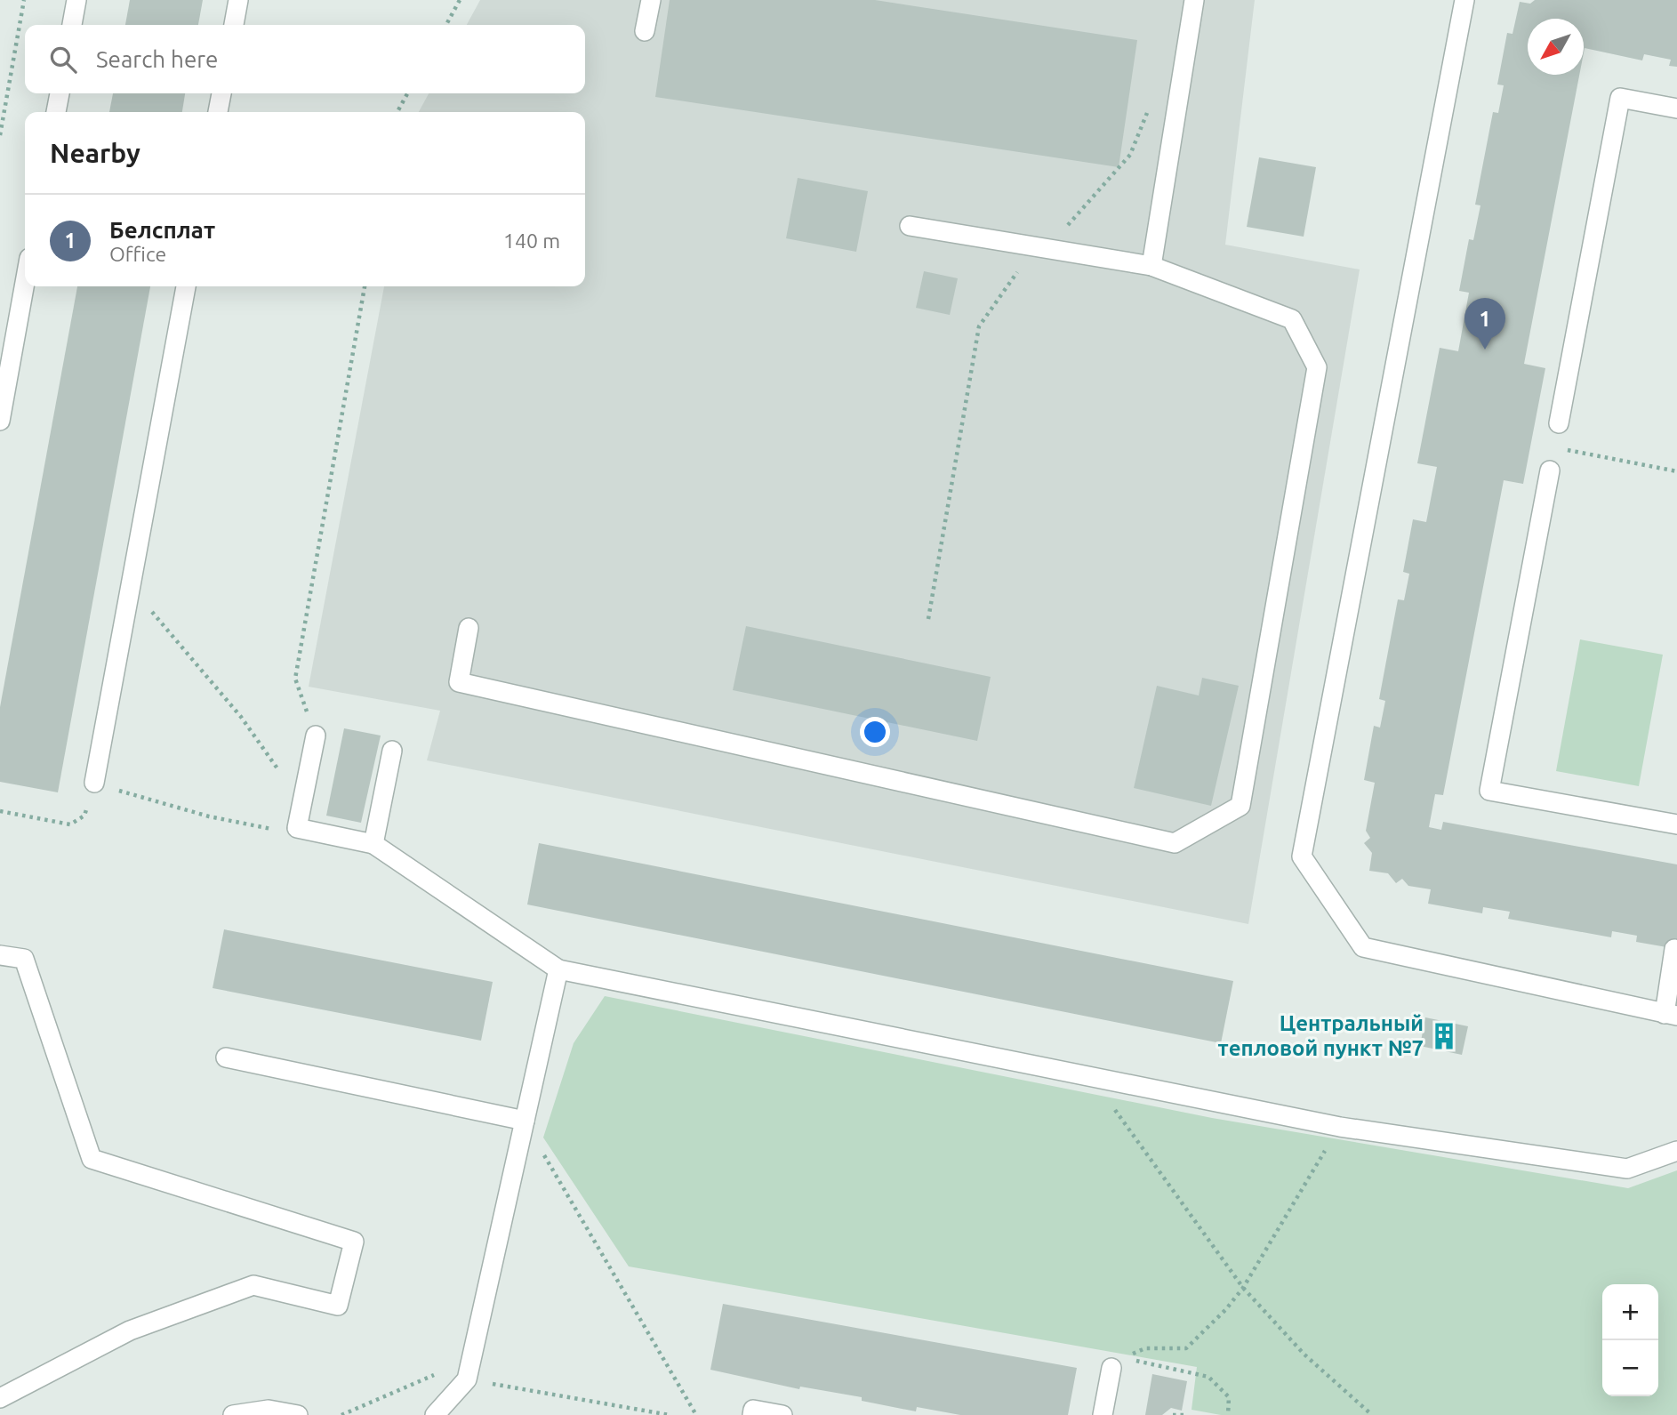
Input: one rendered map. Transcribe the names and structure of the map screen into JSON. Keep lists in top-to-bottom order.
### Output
{
  "places": {
    "building": ["Центральный тепловой пункт №7"]
  },
  "north": "bottom left",
  "page": {
    "search": "Search here",
    "heading": "Nearby",
    "list": [
      {
        "mark": "1",
        "name": "Белсплат",
        "note": "Office",
        "value": "140 m"
      }
    ],
    "pins": "1",
    "map_buttons": ["+", "−"]
  }
}
